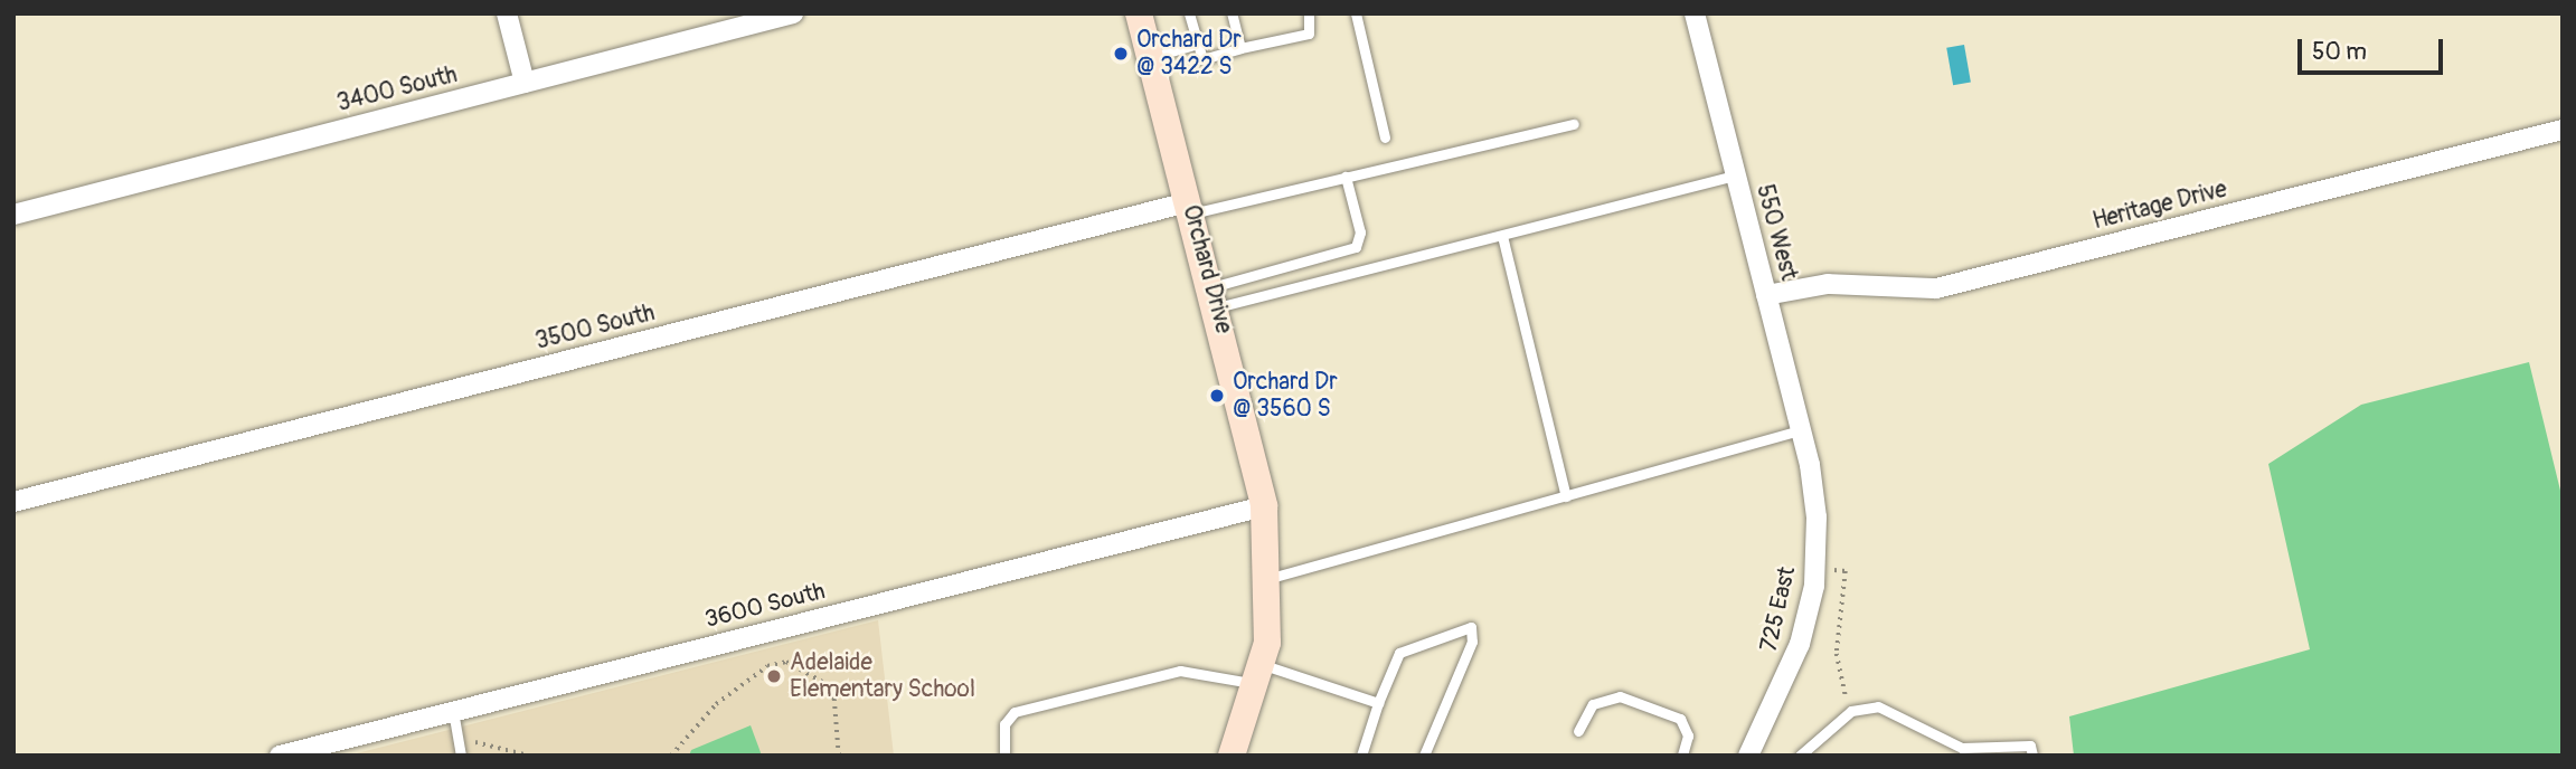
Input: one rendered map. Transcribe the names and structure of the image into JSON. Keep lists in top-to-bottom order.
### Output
{
  "streets": {
    "main road": ["Orchard Drive"],
    "street": [
      "3400 South",
      "Heritage Drive",
      "550 West",
      "3500 South",
      "3600 South",
      "725 East"
    ]
  },
  "crossings": [
    ["Heritage Drive", "550 West"],
    ["550 West", "725 East"],
    ["Orchard Drive", "3500 South"],
    ["Orchard Drive", "3600 South"]
  ],
  "places": ["Orchard Dr @ 3422 S", "Orchard Dr @ 3560 S", "Adelaide Elementary School"],
  "scale_bar": "50 m"
}
